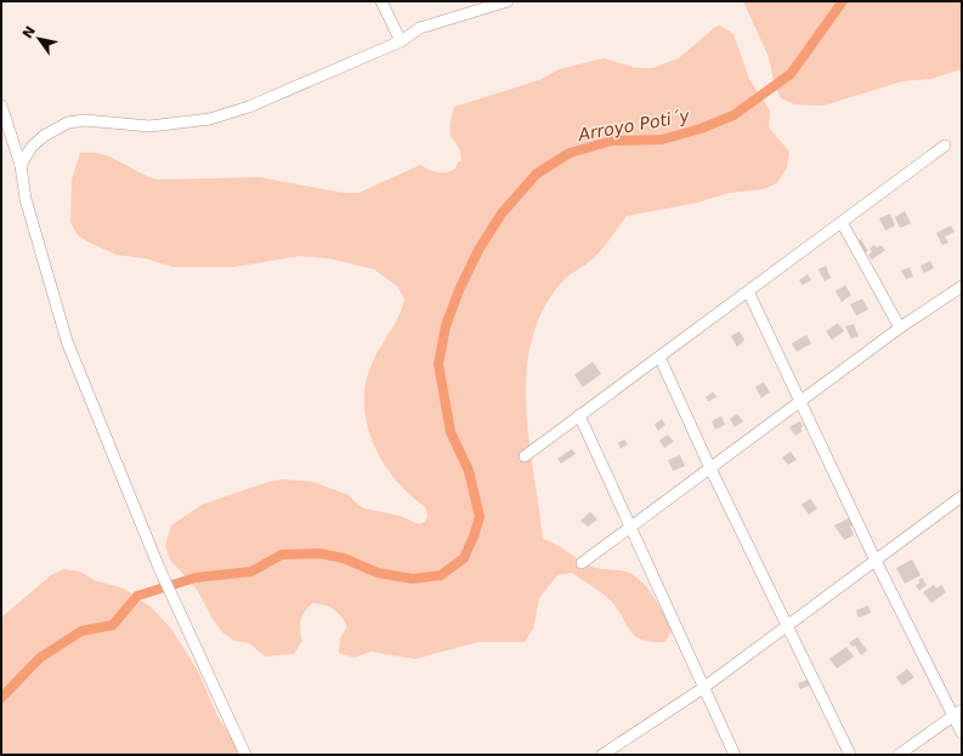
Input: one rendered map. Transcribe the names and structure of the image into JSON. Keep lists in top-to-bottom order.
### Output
{
  "water": ["Arroyo Poti´y"],
  "north": "top left"
}
